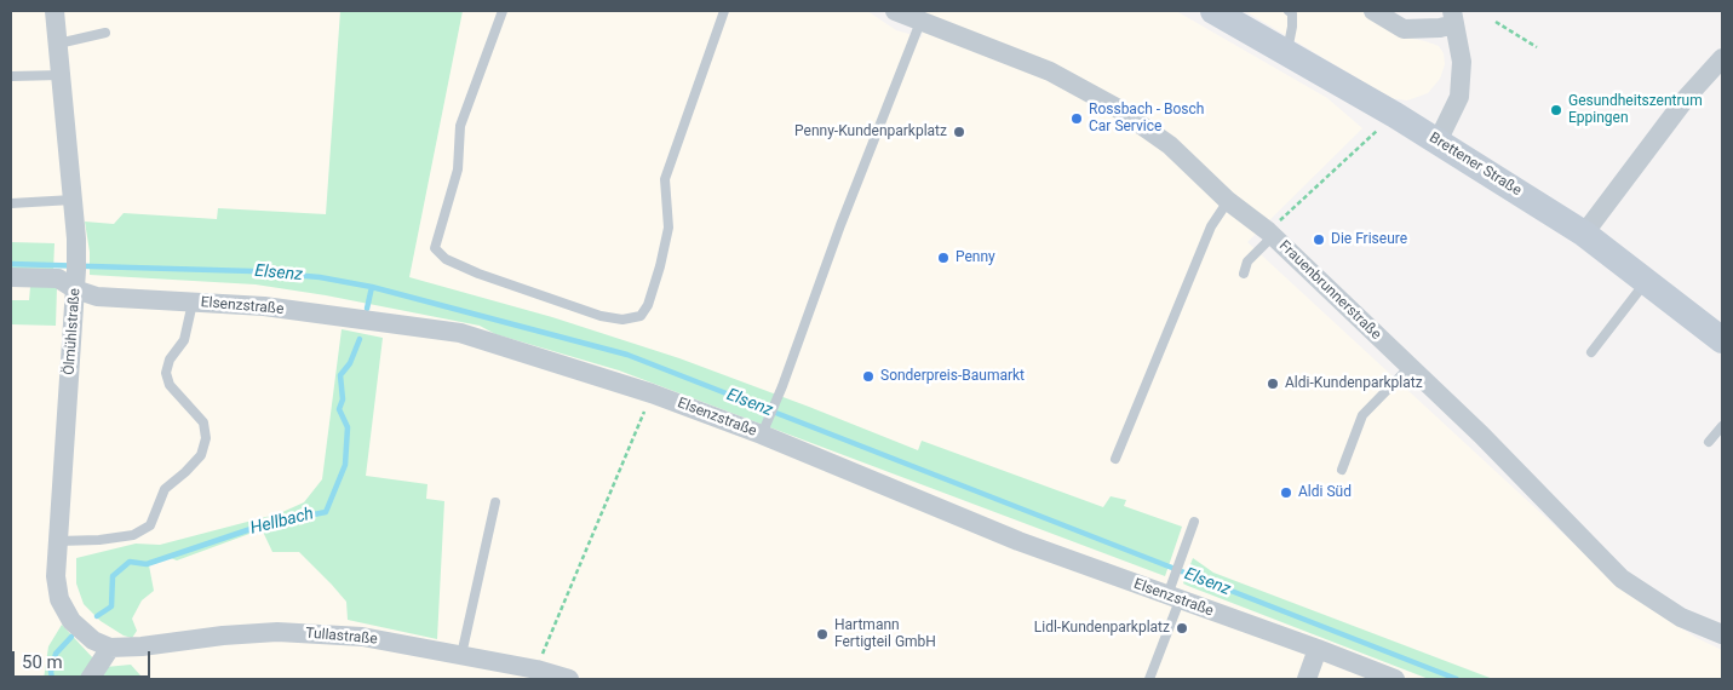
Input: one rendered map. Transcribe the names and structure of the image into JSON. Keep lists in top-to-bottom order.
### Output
{
  "streets": {
    "street": [
      "Brettener Straße",
      "Frauenbrunnerstraße",
      "Elsenzstraße",
      "Ölmühlstraße",
      "Tullastraße"
    ]
  },
  "crossings": [
    ["Elsenzstraße", "Ölmühlstraße"],
    ["Ölmühlstraße", "Tullastraße"]
  ],
  "water": ["Elsenz", "Hellbach"],
  "places": [
    "Gesundheitszentrum Eppingen",
    "Rossbach - Bosch Car Service",
    "Penny-Kundenparkplatz",
    "Die Friseure",
    "Penny",
    "Sonderpreis-Baumarkt",
    "Aldi-Kundenparkplatz",
    "Aldi Süd",
    "Lidl-Kundenparkplatz",
    "Hartmann Fertigteil GmbH"
  ],
  "scale_bar": "50 m"
}
